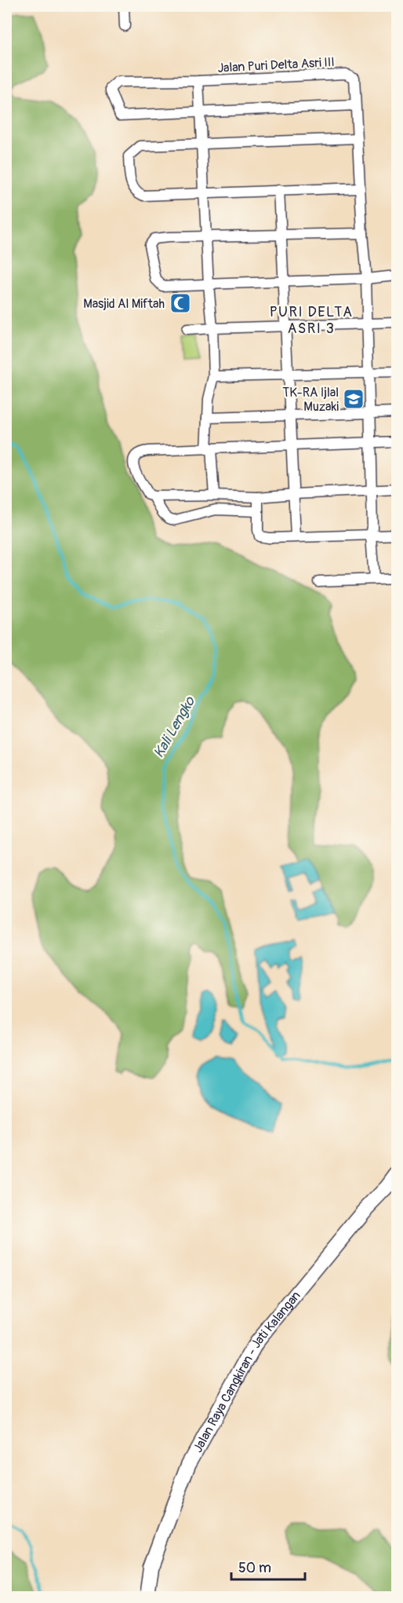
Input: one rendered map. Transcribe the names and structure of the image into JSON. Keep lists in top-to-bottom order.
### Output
{
  "streets": {
    "street": ["Jalan Puri Delta Asri III", "Jalan Raya Cangkiran - Jati Kalangan"]
  },
  "districts": ["PURI DELTA ASRI 3"],
  "water": ["Kali Lengko"],
  "places": {
    "mosque": ["Masjid Al Miftah"],
    "school or university": ["TK-RA Ijlal Muzaki"]
  },
  "scale_bar": "50 m"
}
